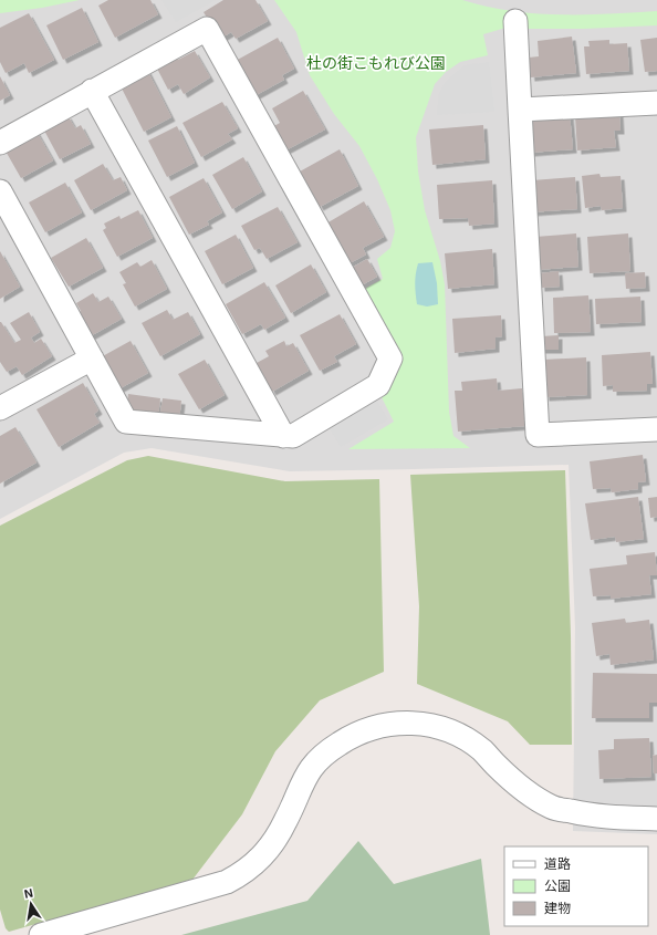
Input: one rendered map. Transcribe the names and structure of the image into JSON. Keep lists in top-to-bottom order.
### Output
{
  "parks": ["杜の街こもれび公園"],
  "legend": ["道路", "公園", "建物"],
  "north": "top"
}
